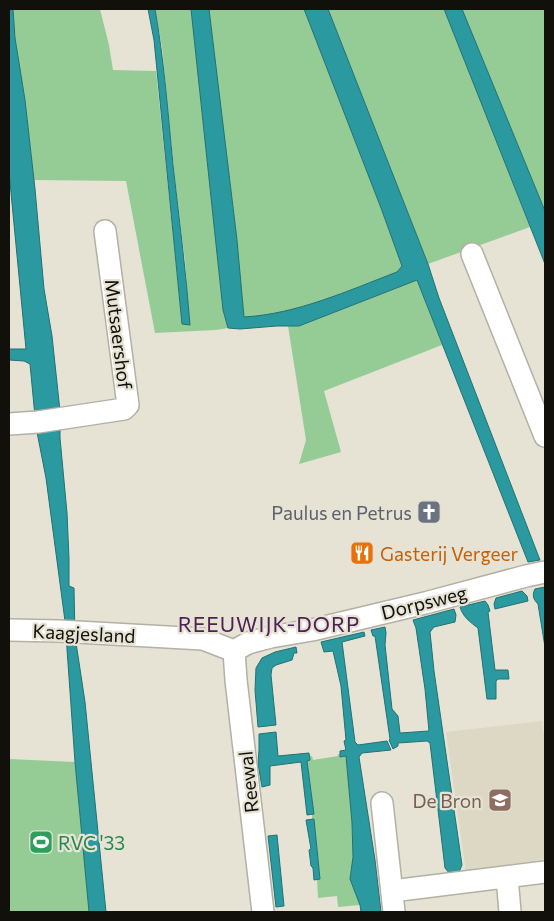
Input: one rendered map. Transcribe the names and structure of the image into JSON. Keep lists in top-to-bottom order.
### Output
{
  "streets": {
    "street": [
      "Mutsaershof",
      "Dorpsweg",
      "Kaagjesland",
      "Reewal"
    ]
  },
  "crossings": [
    ["Dorpsweg", "Kaagjesland"],
    ["Dorpsweg", "Reewal"],
    ["Kaagjesland", "Reewal"]
  ],
  "districts": ["REEUWIJK-DORP"],
  "places": {
    "church": ["Paulus en Petrus"],
    "restaurant": ["Gasterij Vergeer"],
    "school or university": ["De Bron"],
    "sports": ["RVC '33"]
  }
}
